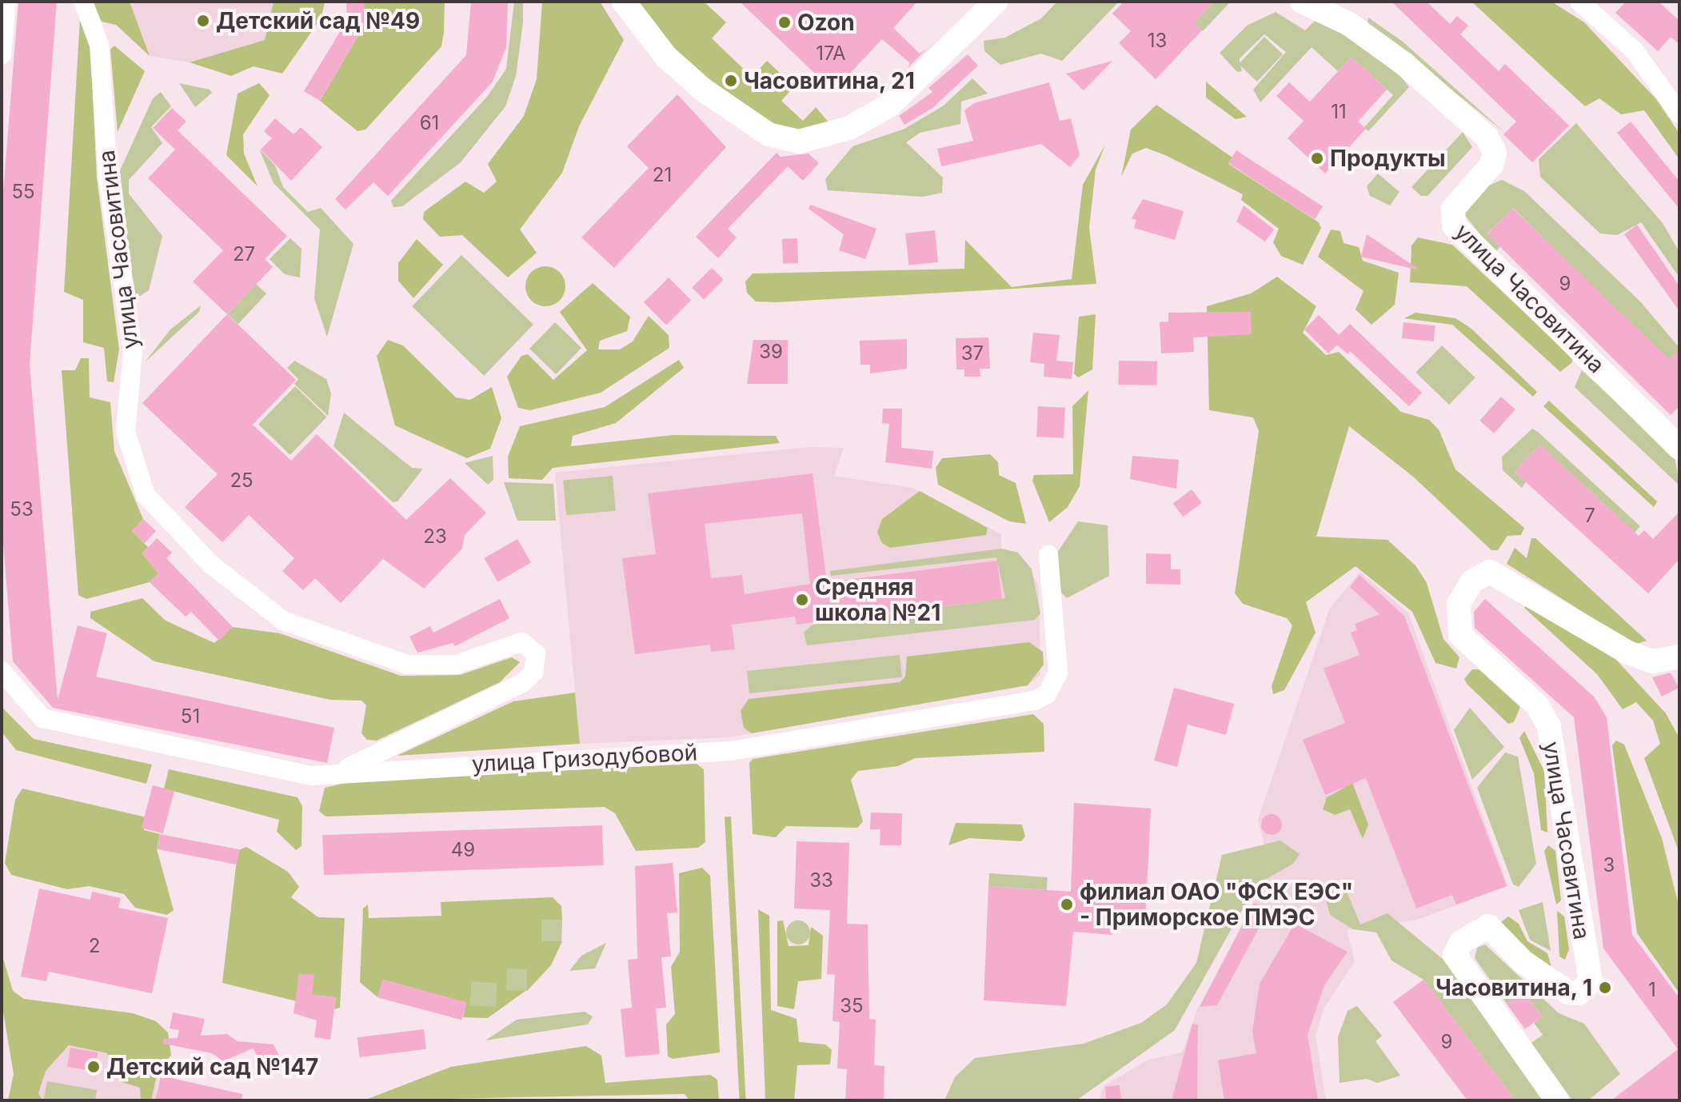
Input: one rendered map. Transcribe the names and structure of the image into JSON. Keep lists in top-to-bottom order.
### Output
{
  "streets": {
    "street": ["улица Часовитина", "улица Гризодубовой"]
  },
  "crossings": [
    ["улица Часовитина", "улица Гризодубовой"]
  ],
  "places": [
    "Детский сад №49",
    "Ozon",
    "Часовитина, 21",
    "Продукты",
    "Средняя школа №21",
    "филиал ОАО \"ФСК ЕЭС\" - Приморское ПМЭС",
    "Часовитина, 1",
    "Детский сад №147"
  ],
  "house_numbers": [
    "13",
    "17А",
    "11",
    "61",
    "21",
    "55",
    "27",
    "9",
    "39",
    "37",
    "25",
    "53",
    "7",
    "23",
    "51",
    "49",
    "3",
    "33",
    "2",
    "1",
    "35",
    "9"
  ]
}
